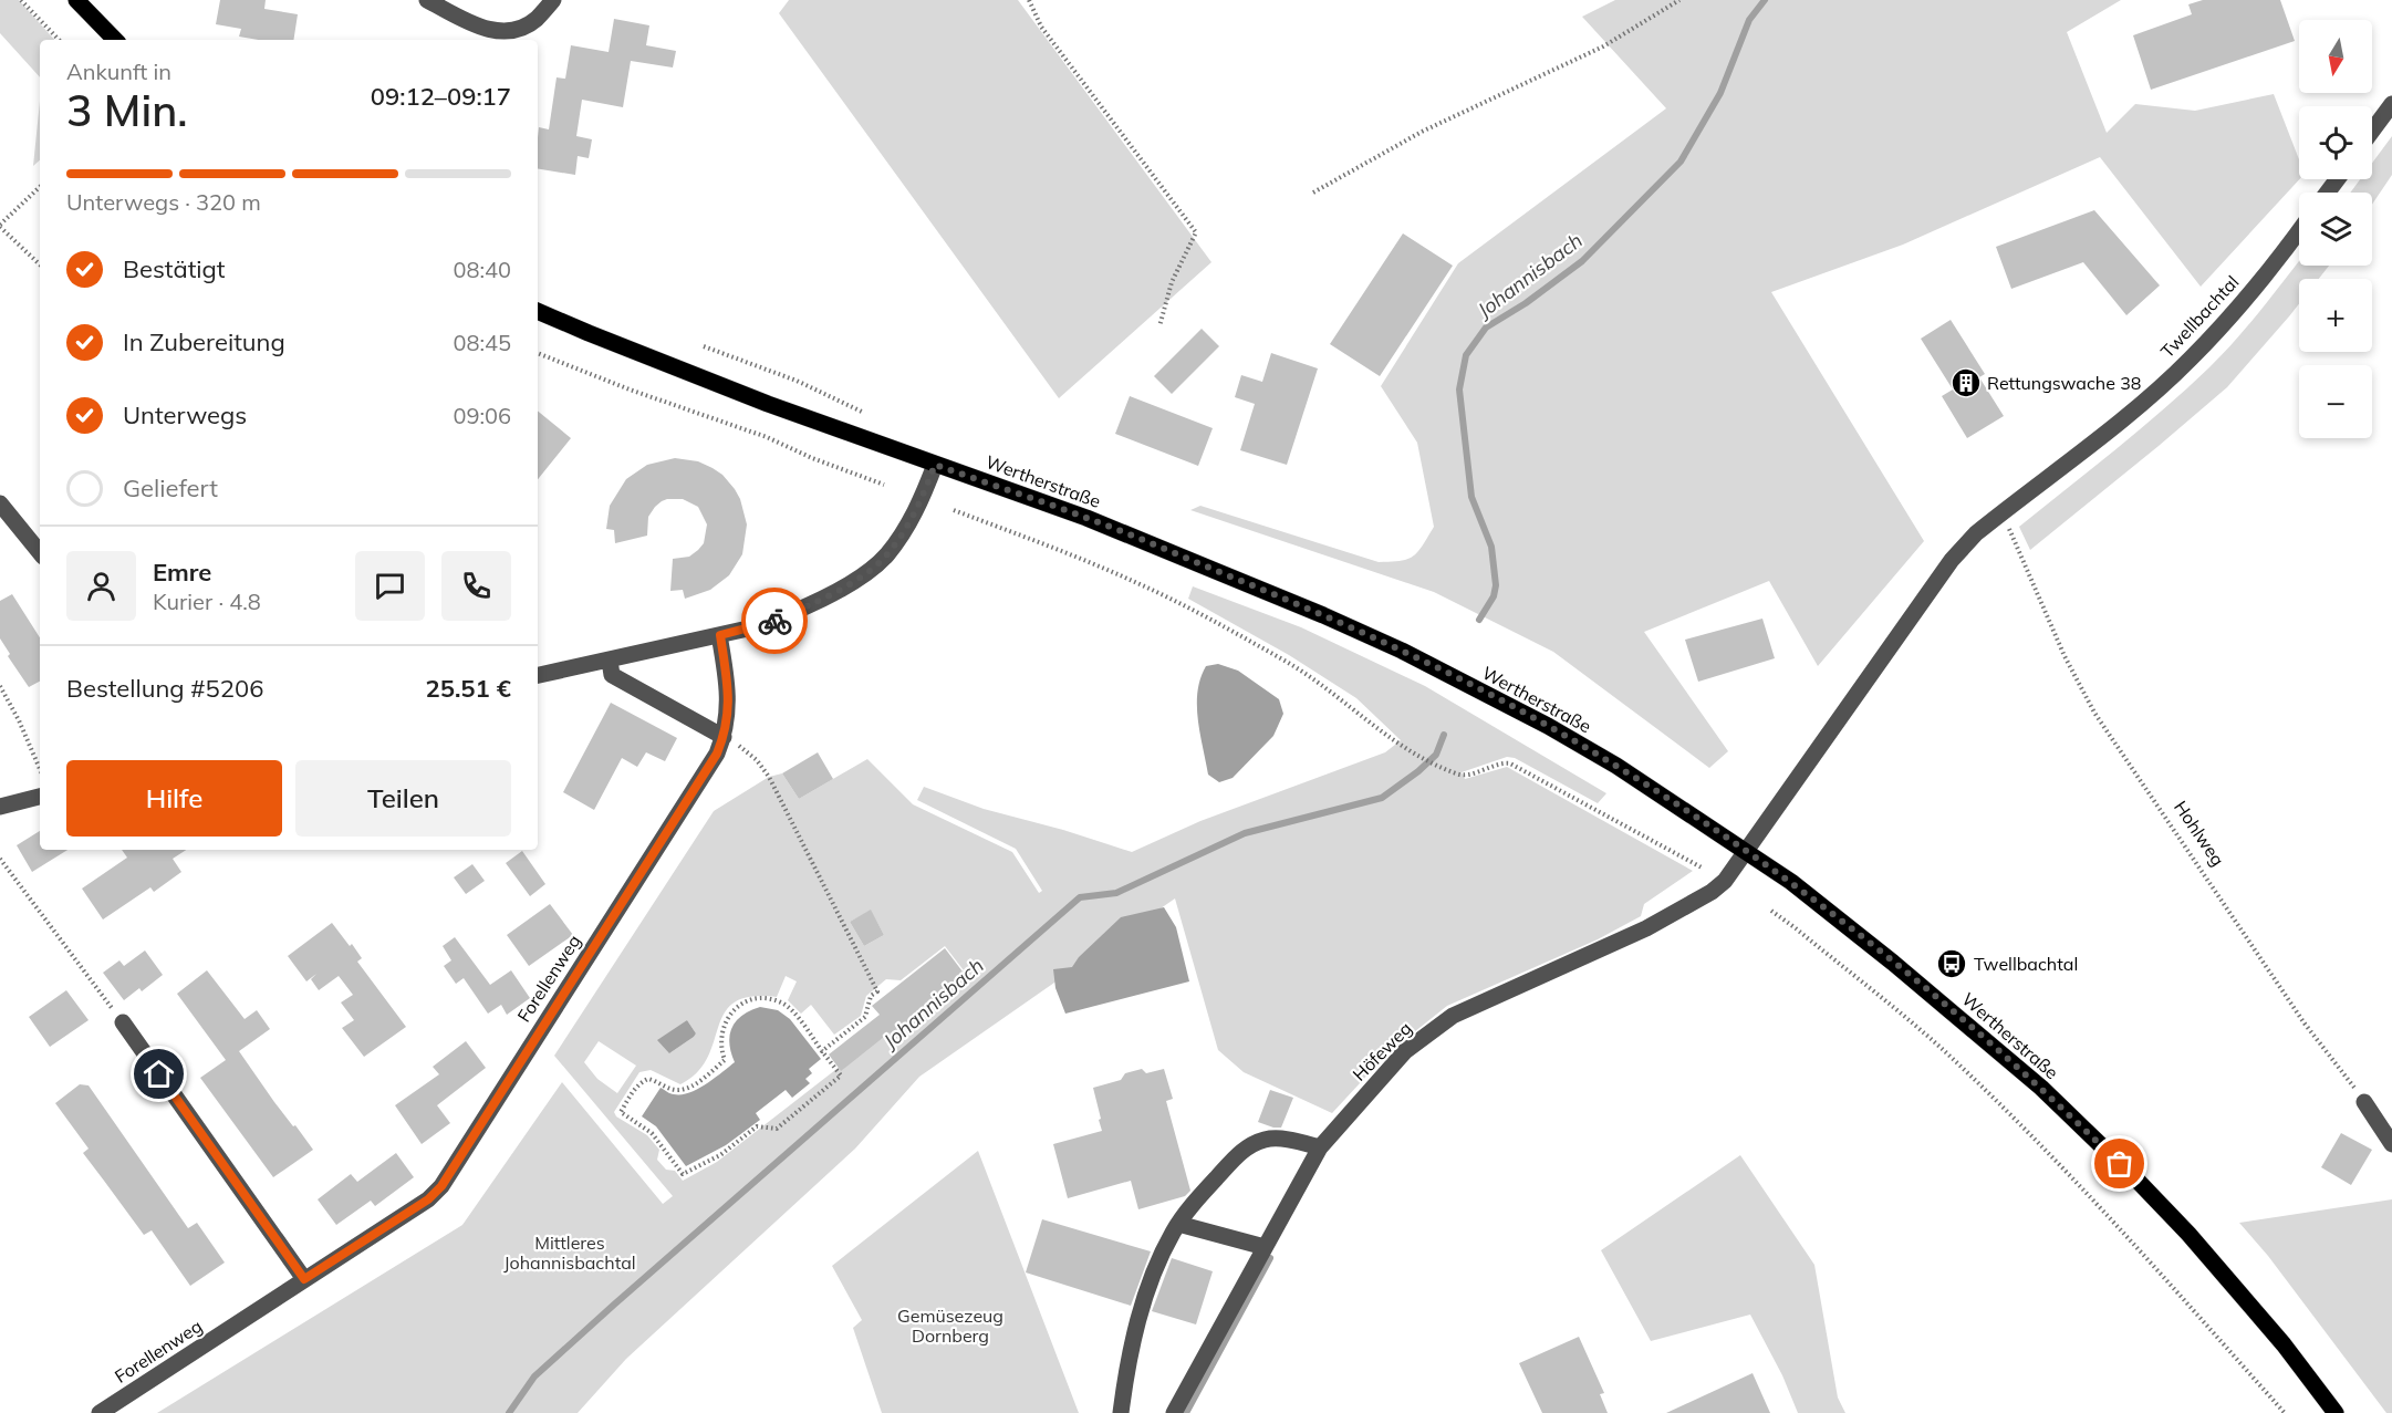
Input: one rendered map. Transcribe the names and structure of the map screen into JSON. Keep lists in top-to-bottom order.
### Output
{
  "streets": {
    "main road": ["Wertherstraße"],
    "street": ["Twellbachtal", "Forellenweg", "Höfeweg"],
    "path": ["Hohlweg"]
  },
  "crossings": [
    ["Twellbachtal", "Wertherstraße"],
    ["Twellbachtal", "Höfeweg"],
    ["Wertherstraße", "Höfeweg"]
  ],
  "water": ["Johannisbach"],
  "parks": ["Mittleres Johannisbachtal", "Gemüsezeug Dornberg"],
  "places": {
    "building": ["Rettungswache 38"],
    "bus stop": ["Twellbachtal"]
  },
  "north": "bottom",
  "page": {
    "map_buttons": ["+", "−"],
    "heading": ["3 Min.", "Ankunft in", "09:12–09:17"],
    "panel": [
      "Emre",
      "Kurier · 4.8",
      "Bestellung #5206",
      "25.51 €"
    ],
    "bar": "Unterwegs · 320 m",
    "list": [
      ["Bestätigt", "08:40"],
      ["In Zubereitung", "08:45"],
      ["Unterwegs", "09:06"],
      "Geliefert"
    ],
    "buttons": ["Hilfe", "Teilen"]
  }
}
